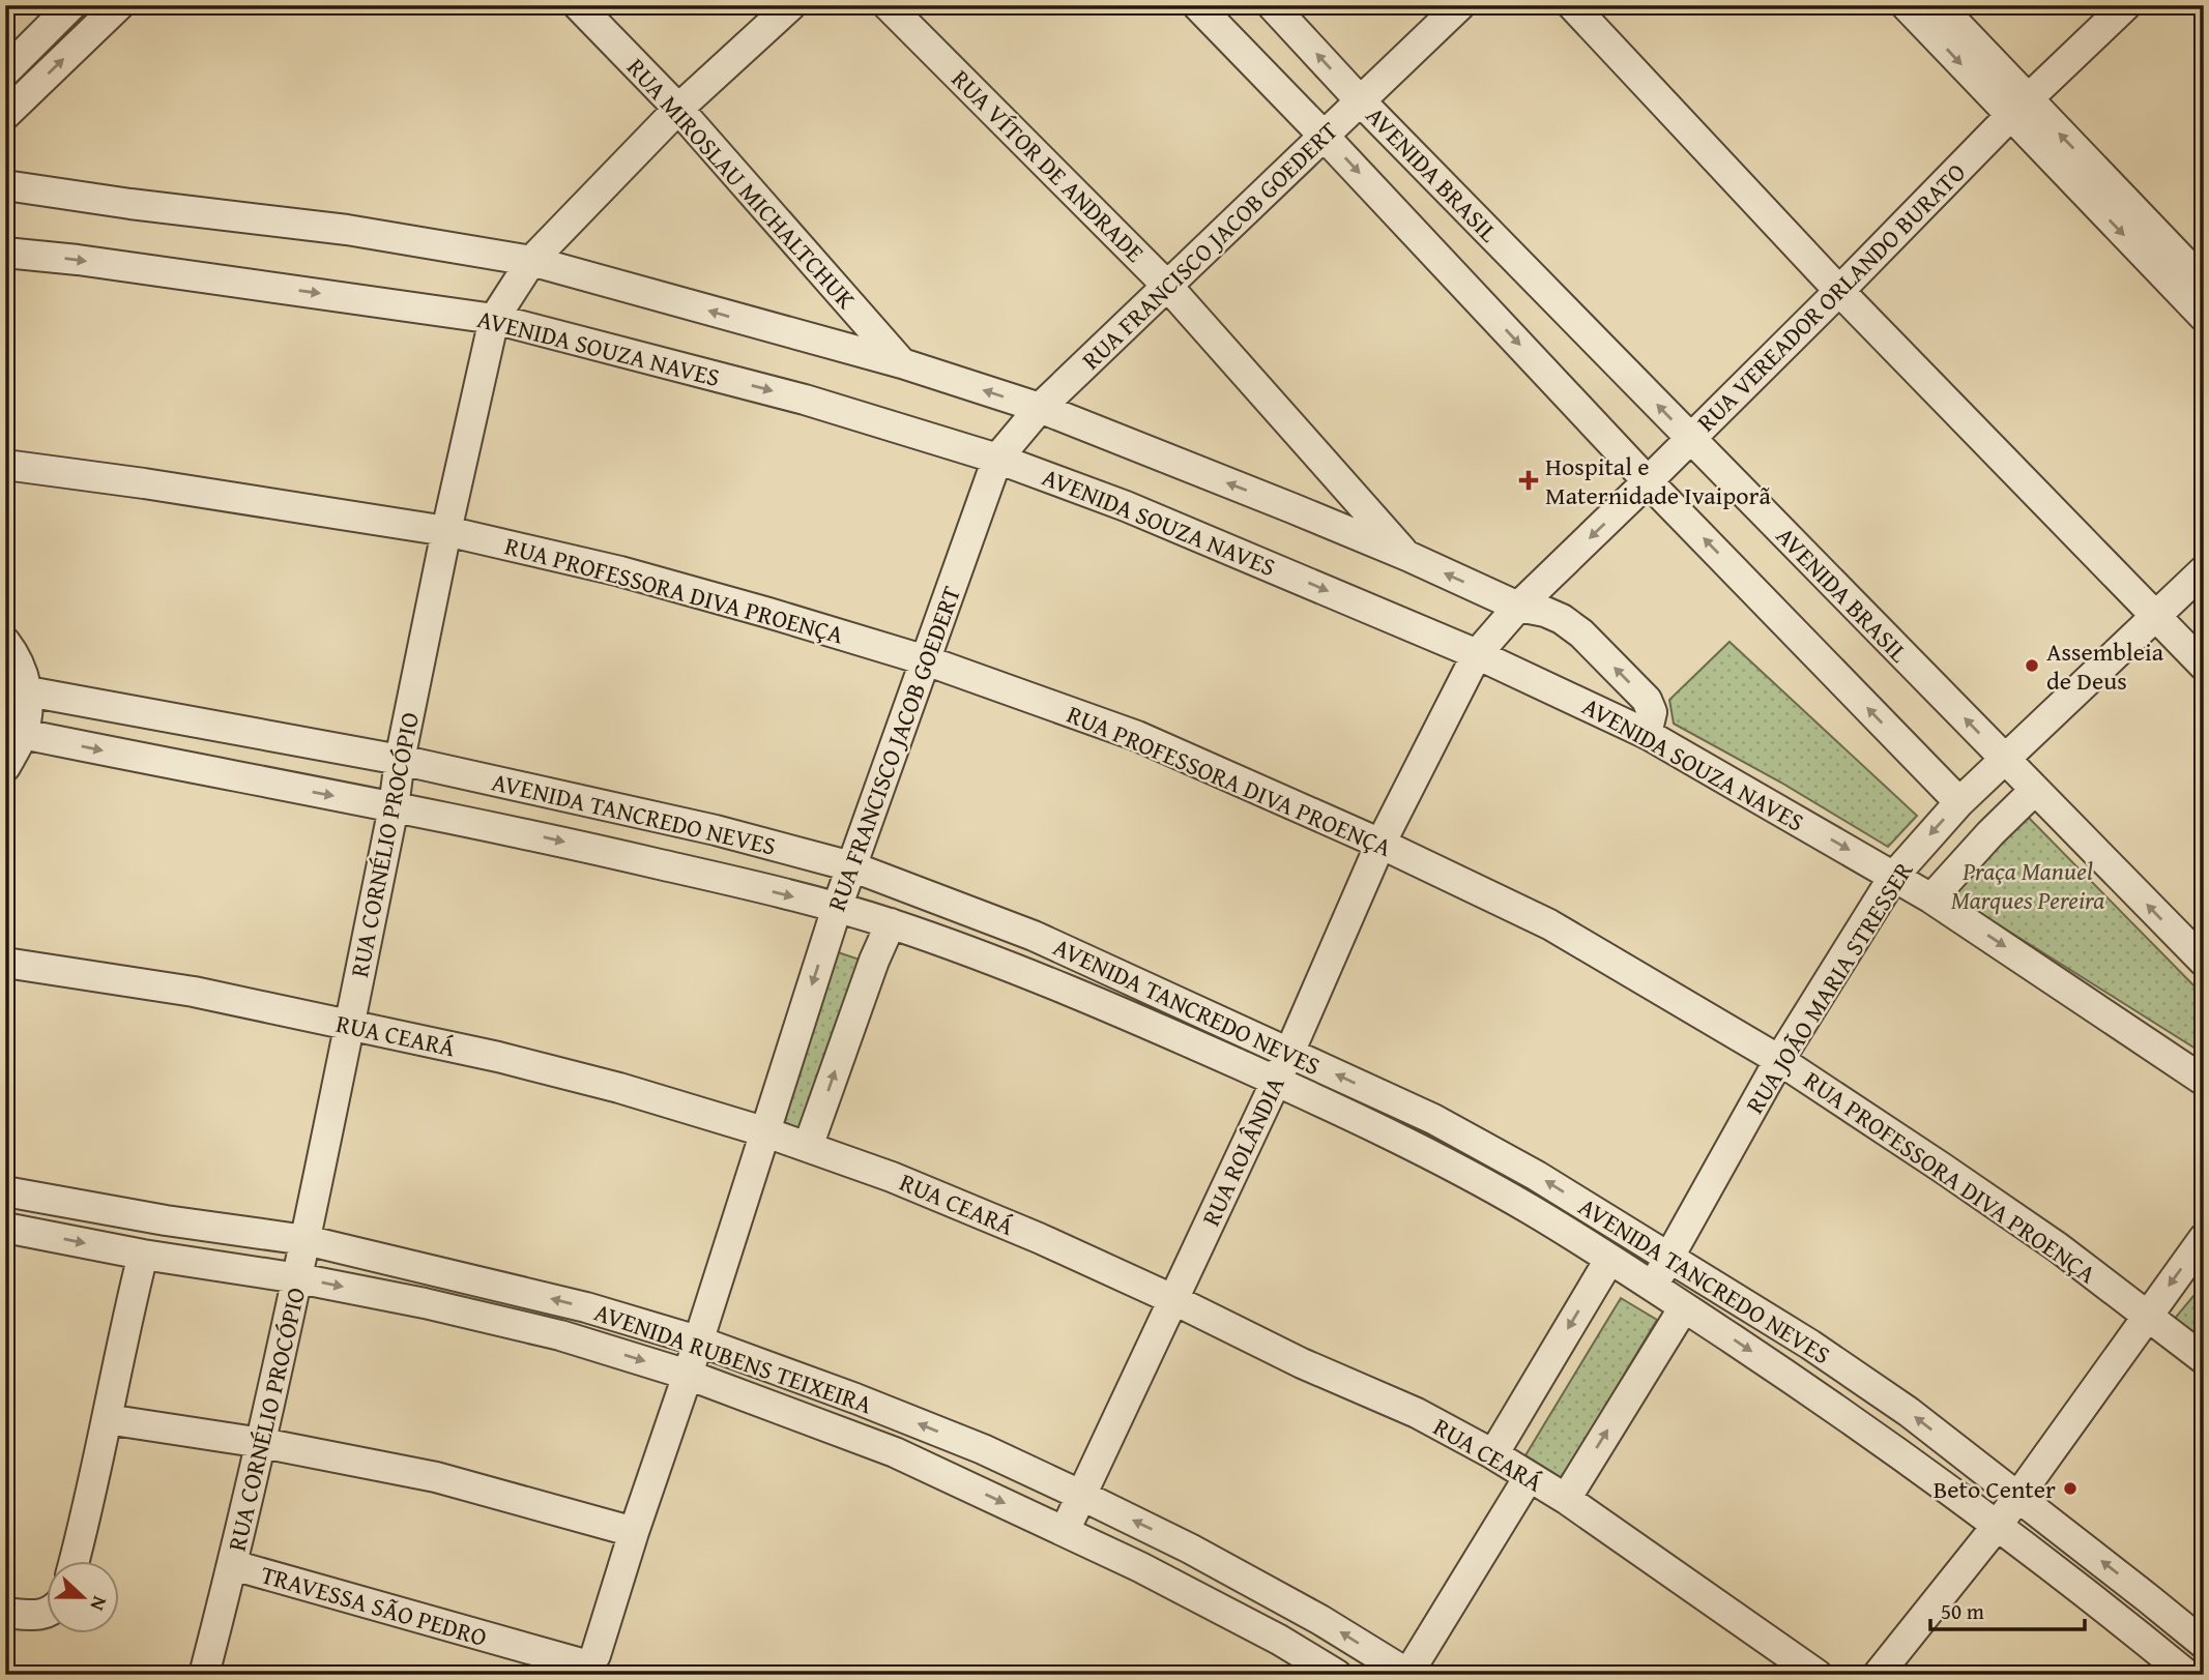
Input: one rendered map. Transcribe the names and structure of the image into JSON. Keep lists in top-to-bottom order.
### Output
{
  "streets": {
    "street": [
      "RUA VÍTOR DE ANDRADE",
      "AVENIDA BRASIL",
      "RUA MIROSLAU MICHALTCHUK",
      "RUA FRANCISCO JACOB GOEDERT",
      "RUA VEREADOR ORLANDO BURATO",
      "AVENIDA SOUZA NAVES",
      "RUA PROFESSORA DIVA PROENÇA",
      "AVENIDA TANCREDO NEVES",
      "RUA CORNÉLIO PROCÓPIO",
      "RUA JOÃO MARIA STRESSER",
      "RUA CEARÁ",
      "RUA ROLÂNDIA",
      "AVENIDA RUBENS TEIXEIRA",
      "TRAVESSA SÃO PEDRO"
    ]
  },
  "crossings": [
    ["RUA VÍTOR DE ANDRADE", "RUA FRANCISCO JACOB GOEDERT"],
    ["AVENIDA BRASIL", "RUA FRANCISCO JACOB GOEDERT"],
    ["AVENIDA BRASIL", "RUA VEREADOR ORLANDO BURATO"],
    ["AVENIDA BRASIL", "RUA JOÃO MARIA STRESSER"],
    ["RUA MIROSLAU MICHALTCHUK", "RUA CORNÉLIO PROCÓPIO"],
    ["RUA FRANCISCO JACOB GOEDERT", "AVENIDA SOUZA NAVES"],
    ["RUA FRANCISCO JACOB GOEDERT", "RUA PROFESSORA DIVA PROENÇA"],
    ["RUA FRANCISCO JACOB GOEDERT", "AVENIDA TANCREDO NEVES"],
    ["RUA FRANCISCO JACOB GOEDERT", "RUA CEARÁ"],
    ["RUA FRANCISCO JACOB GOEDERT", "AVENIDA RUBENS TEIXEIRA"],
    ["RUA FRANCISCO JACOB GOEDERT", "TRAVESSA SÃO PEDRO"],
    ["RUA VEREADOR ORLANDO BURATO", "AVENIDA SOUZA NAVES"],
    ["RUA VEREADOR ORLANDO BURATO", "RUA ROLÂNDIA"],
    ["AVENIDA SOUZA NAVES", "RUA CORNÉLIO PROCÓPIO"],
    ["AVENIDA SOUZA NAVES", "RUA JOÃO MARIA STRESSER"],
    ["AVENIDA SOUZA NAVES", "RUA ROLÂNDIA"],
    ["RUA PROFESSORA DIVA PROENÇA", "RUA CORNÉLIO PROCÓPIO"],
    ["RUA PROFESSORA DIVA PROENÇA", "RUA JOÃO MARIA STRESSER"],
    ["RUA PROFESSORA DIVA PROENÇA", "RUA ROLÂNDIA"],
    ["AVENIDA TANCREDO NEVES", "RUA CORNÉLIO PROCÓPIO"],
    ["AVENIDA TANCREDO NEVES", "RUA JOÃO MARIA STRESSER"],
    ["AVENIDA TANCREDO NEVES", "RUA ROLÂNDIA"],
    ["RUA CORNÉLIO PROCÓPIO", "RUA CEARÁ"],
    ["RUA CORNÉLIO PROCÓPIO", "AVENIDA RUBENS TEIXEIRA"],
    ["RUA CORNÉLIO PROCÓPIO", "TRAVESSA SÃO PEDRO"],
    ["RUA CEARÁ", "RUA ROLÂNDIA"],
    ["RUA ROLÂNDIA", "AVENIDA RUBENS TEIXEIRA"]
  ],
  "parks": ["Praça Manuel Marques Pereira"],
  "places": {
    "health": ["Hospital e Maternidade Ivaiporã"],
    "other": ["Assembleia de Deus", "Beto Center"]
  },
  "scale_bar": "50 m",
  "north": "right"
}
